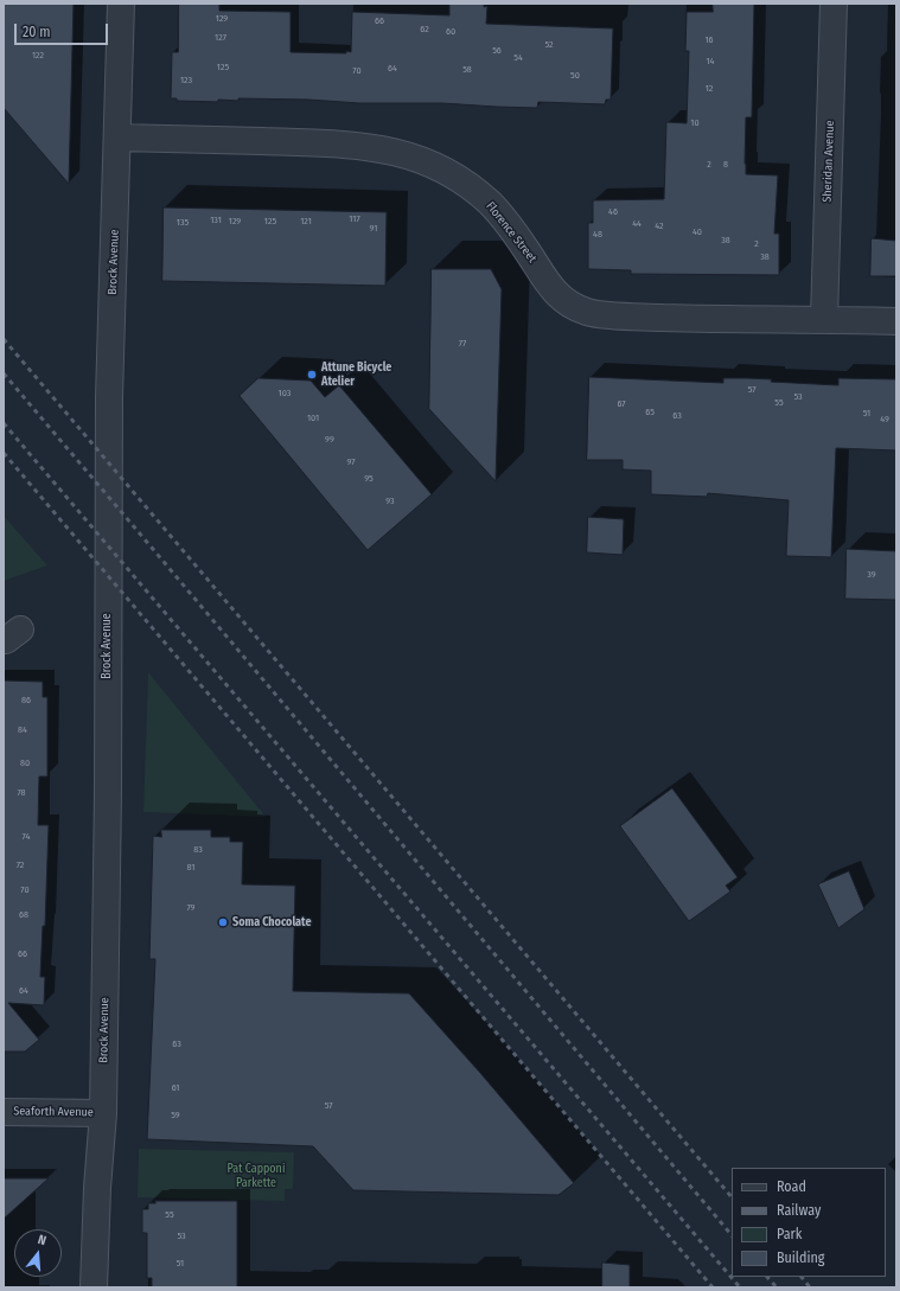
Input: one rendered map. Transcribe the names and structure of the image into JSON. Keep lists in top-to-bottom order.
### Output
{
  "streets": {
    "street": [
      "Sheridan Avenue",
      "Florence Street",
      "Brock Avenue",
      "Seaforth Avenue"
    ]
  },
  "crossings": [
    ["Sheridan Avenue", "Florence Street"],
    ["Florence Street", "Brock Avenue"],
    ["Brock Avenue", "Seaforth Avenue"]
  ],
  "parks": ["Pat Capponi Parkette"],
  "places": ["Attune Bicycle Atelier", "Soma Chocolate"],
  "house_numbers": [
    "129",
    "66",
    "62",
    "60",
    "127",
    "16",
    "52",
    "56",
    "122",
    "54",
    "14",
    "125",
    "64",
    "58",
    "70",
    "50",
    "123",
    "12",
    "10",
    "2",
    "8",
    "46",
    "117",
    "131",
    "129",
    "125",
    "121",
    "135",
    "44",
    "42",
    "91",
    "40",
    "48",
    "38",
    "2",
    "38",
    "77",
    "57",
    "103",
    "53",
    "55",
    "67",
    "65",
    "51",
    "63",
    "101",
    "49",
    "99",
    "97",
    "95",
    "93",
    "39",
    "86",
    "84",
    "80",
    "78",
    "74",
    "83",
    "72",
    "81",
    "70",
    "79",
    "68",
    "66",
    "64",
    "63",
    "61",
    "57",
    "59",
    "55",
    "53",
    "51"
  ],
  "legend": [
    "Road",
    "Railway",
    "Park",
    "Building"
  ],
  "scale_bar": "20 m",
  "north": "top"
}
